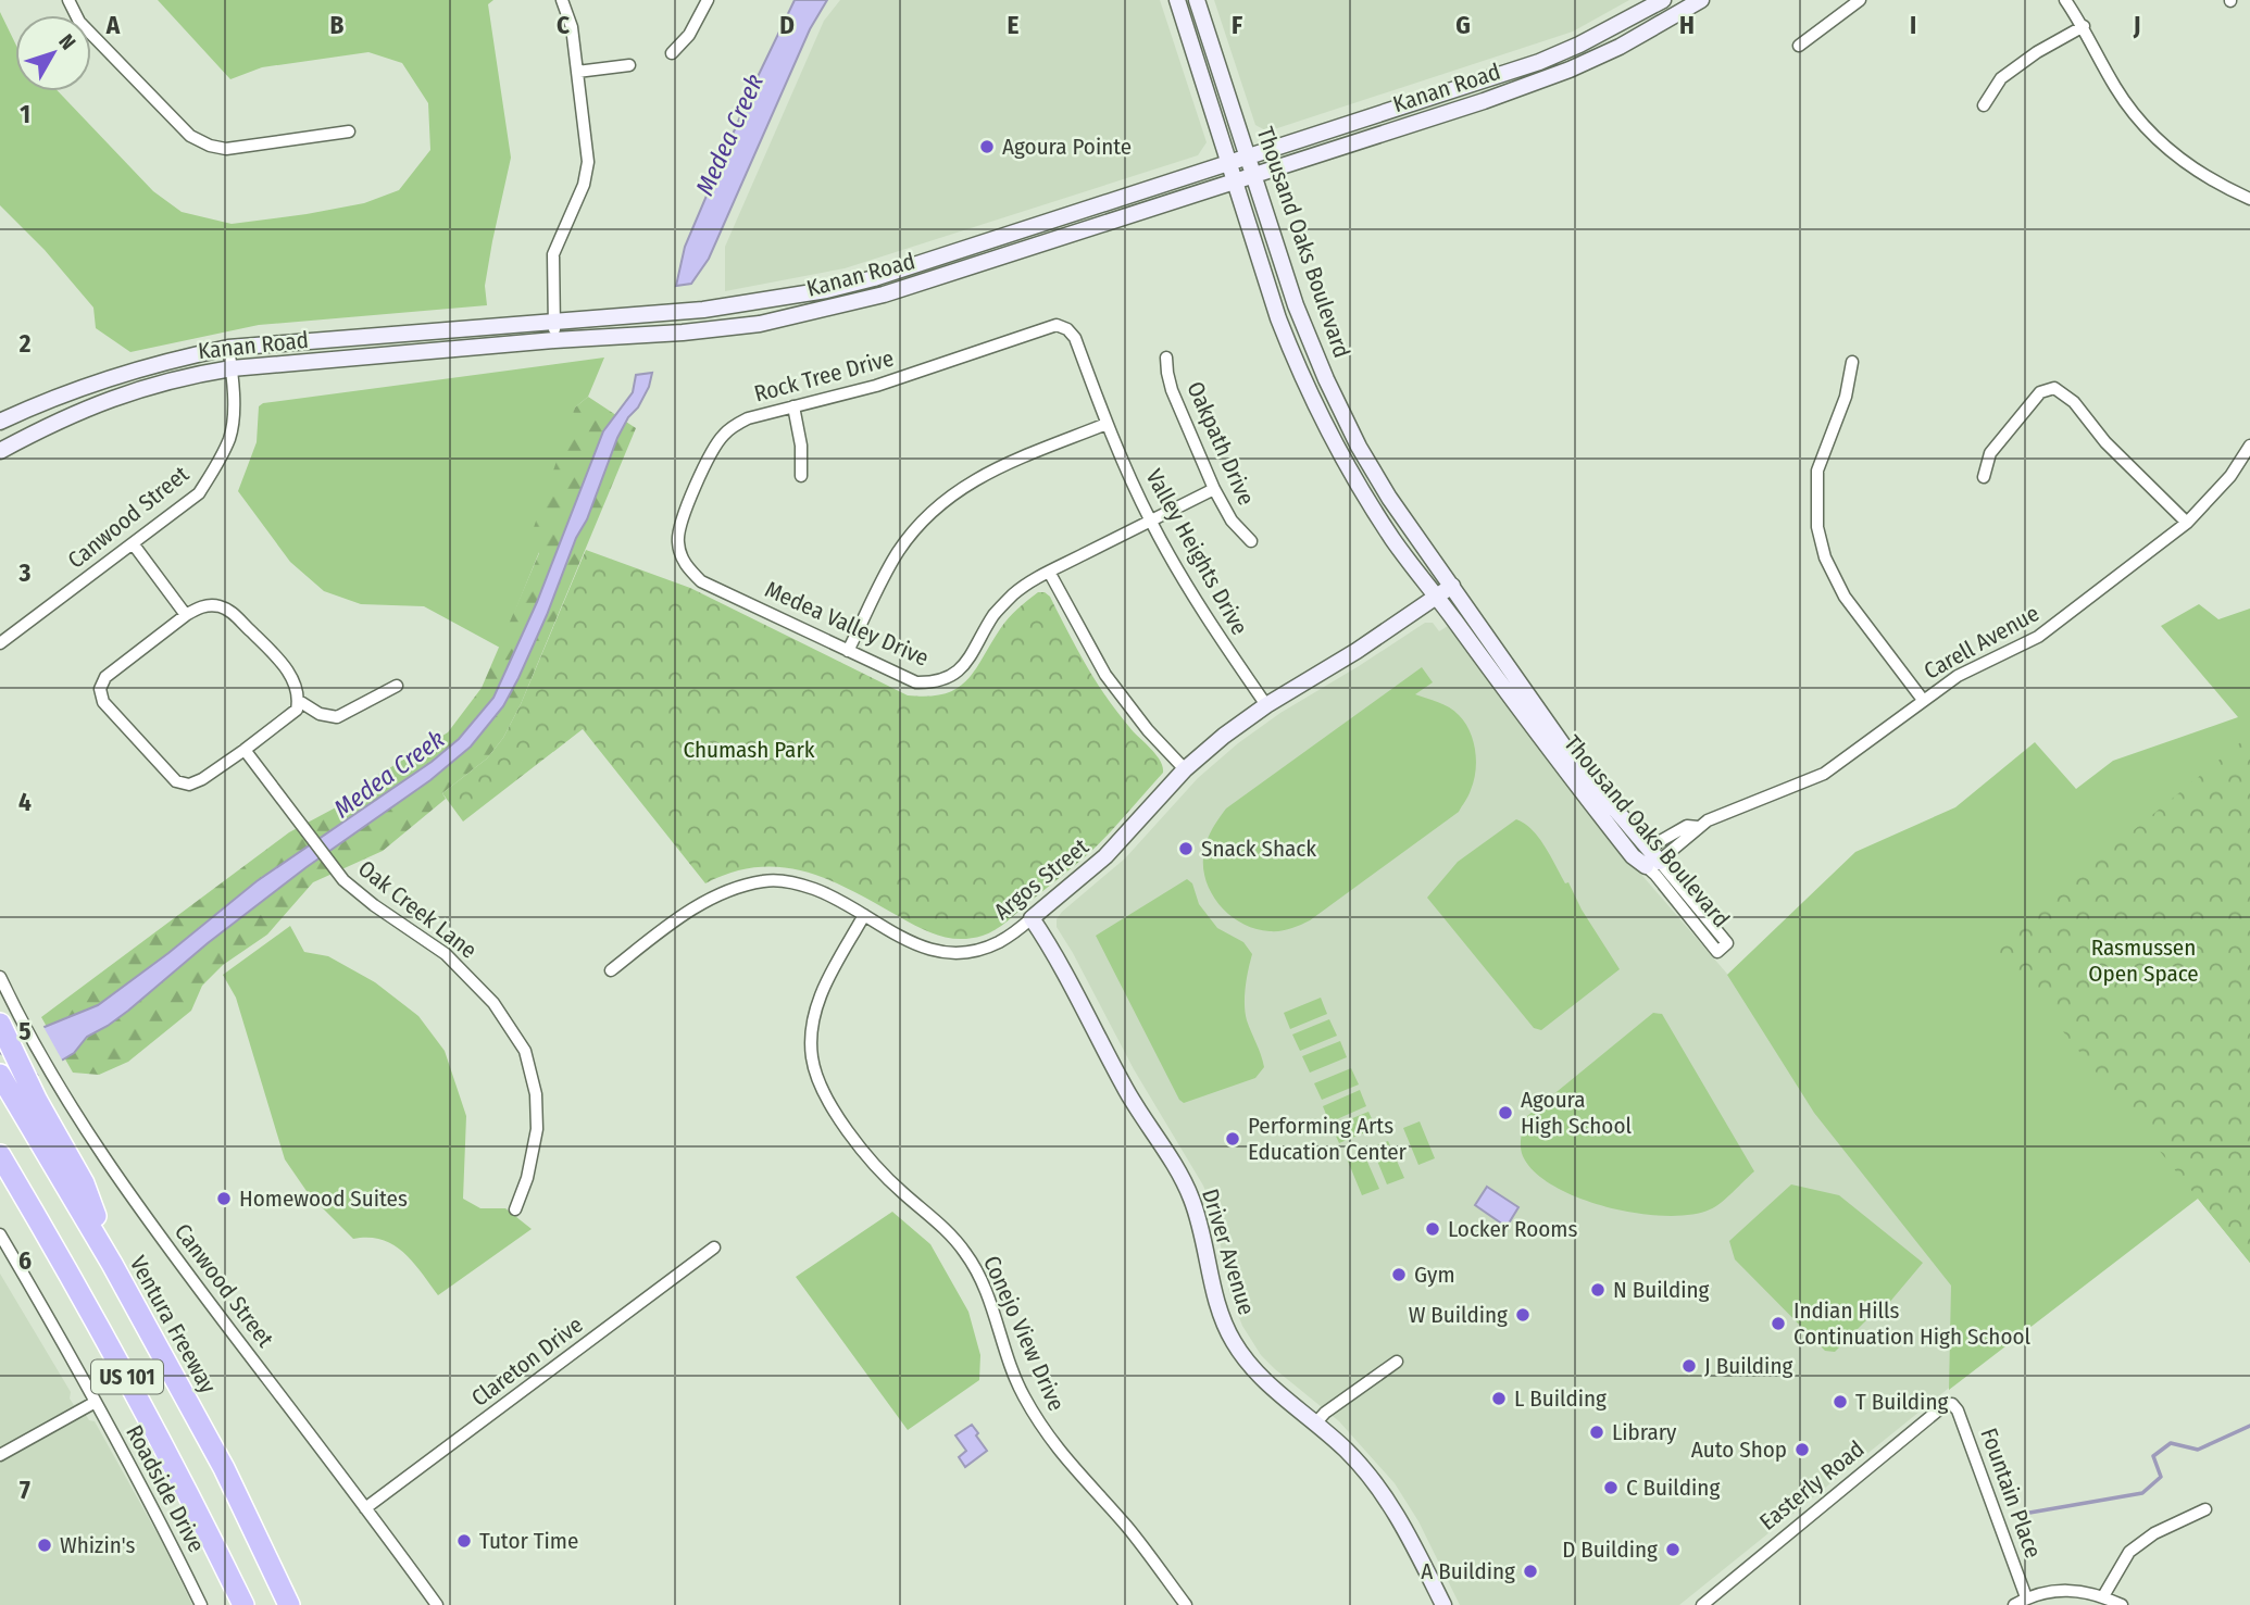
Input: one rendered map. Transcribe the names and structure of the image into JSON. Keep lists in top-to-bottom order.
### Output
{
  "streets": {
    "highway": ["Ventura Freeway", "US 101"],
    "main road": [
      "Kanan Road",
      "Thousand Oaks Boulevard",
      "Argos Street",
      "Driver Avenue"
    ],
    "street": [
      "Rock Tree Drive",
      "Oakpath Drive",
      "Canwood Street",
      "Valley Heights Drive",
      "Medea Valley Drive",
      "Carell Avenue",
      "Oak Creek Lane",
      "Conejo View Drive",
      "Clareton Drive",
      "Easterly Road",
      "Roadside Drive",
      "Fountain Place"
    ]
  },
  "crossings": [
    ["Kanan Road", "Thousand Oaks Boulevard"],
    ["Kanan Road", "Canwood Street"],
    ["Thousand Oaks Boulevard", "Carell Avenue"],
    ["Thousand Oaks Boulevard", "Argos Street"],
    ["Rock Tree Drive", "Valley Heights Drive"],
    ["Rock Tree Drive", "Medea Valley Drive"],
    ["Oakpath Drive", "Medea Valley Drive"],
    ["Canwood Street", "Clareton Drive"],
    ["Valley Heights Drive", "Medea Valley Drive"],
    ["Valley Heights Drive", "Argos Street"],
    ["Argos Street", "Driver Avenue"],
    ["Argos Street", "Conejo View Drive"],
    ["Easterly Road", "Fountain Place"]
  ],
  "water": ["Medea Creek"],
  "parks": ["Chumash Park", "Rasmussen Open Space"],
  "places": [
    "Agoura Pointe",
    "Snack Shack",
    "Agoura High School",
    "Performing Arts Education Center",
    "Homewood Suites",
    "Locker Rooms",
    "Gym",
    "N Building",
    "W Building",
    "Indian Hills Continuation High School",
    "J Building",
    "L Building",
    "T Building",
    "Library",
    "Auto Shop",
    "C Building",
    "Tutor Time",
    "Whizin's",
    "D Building",
    "A Building"
  ],
  "north": "top right",
  "grid": {
    "columns": [
      "A",
      "B",
      "C",
      "D",
      "E",
      "F",
      "G",
      "H",
      "I",
      "J"
    ],
    "rows": [
      "1",
      "2",
      "3",
      "4",
      "5",
      "6",
      "7"
    ]
  }
}
